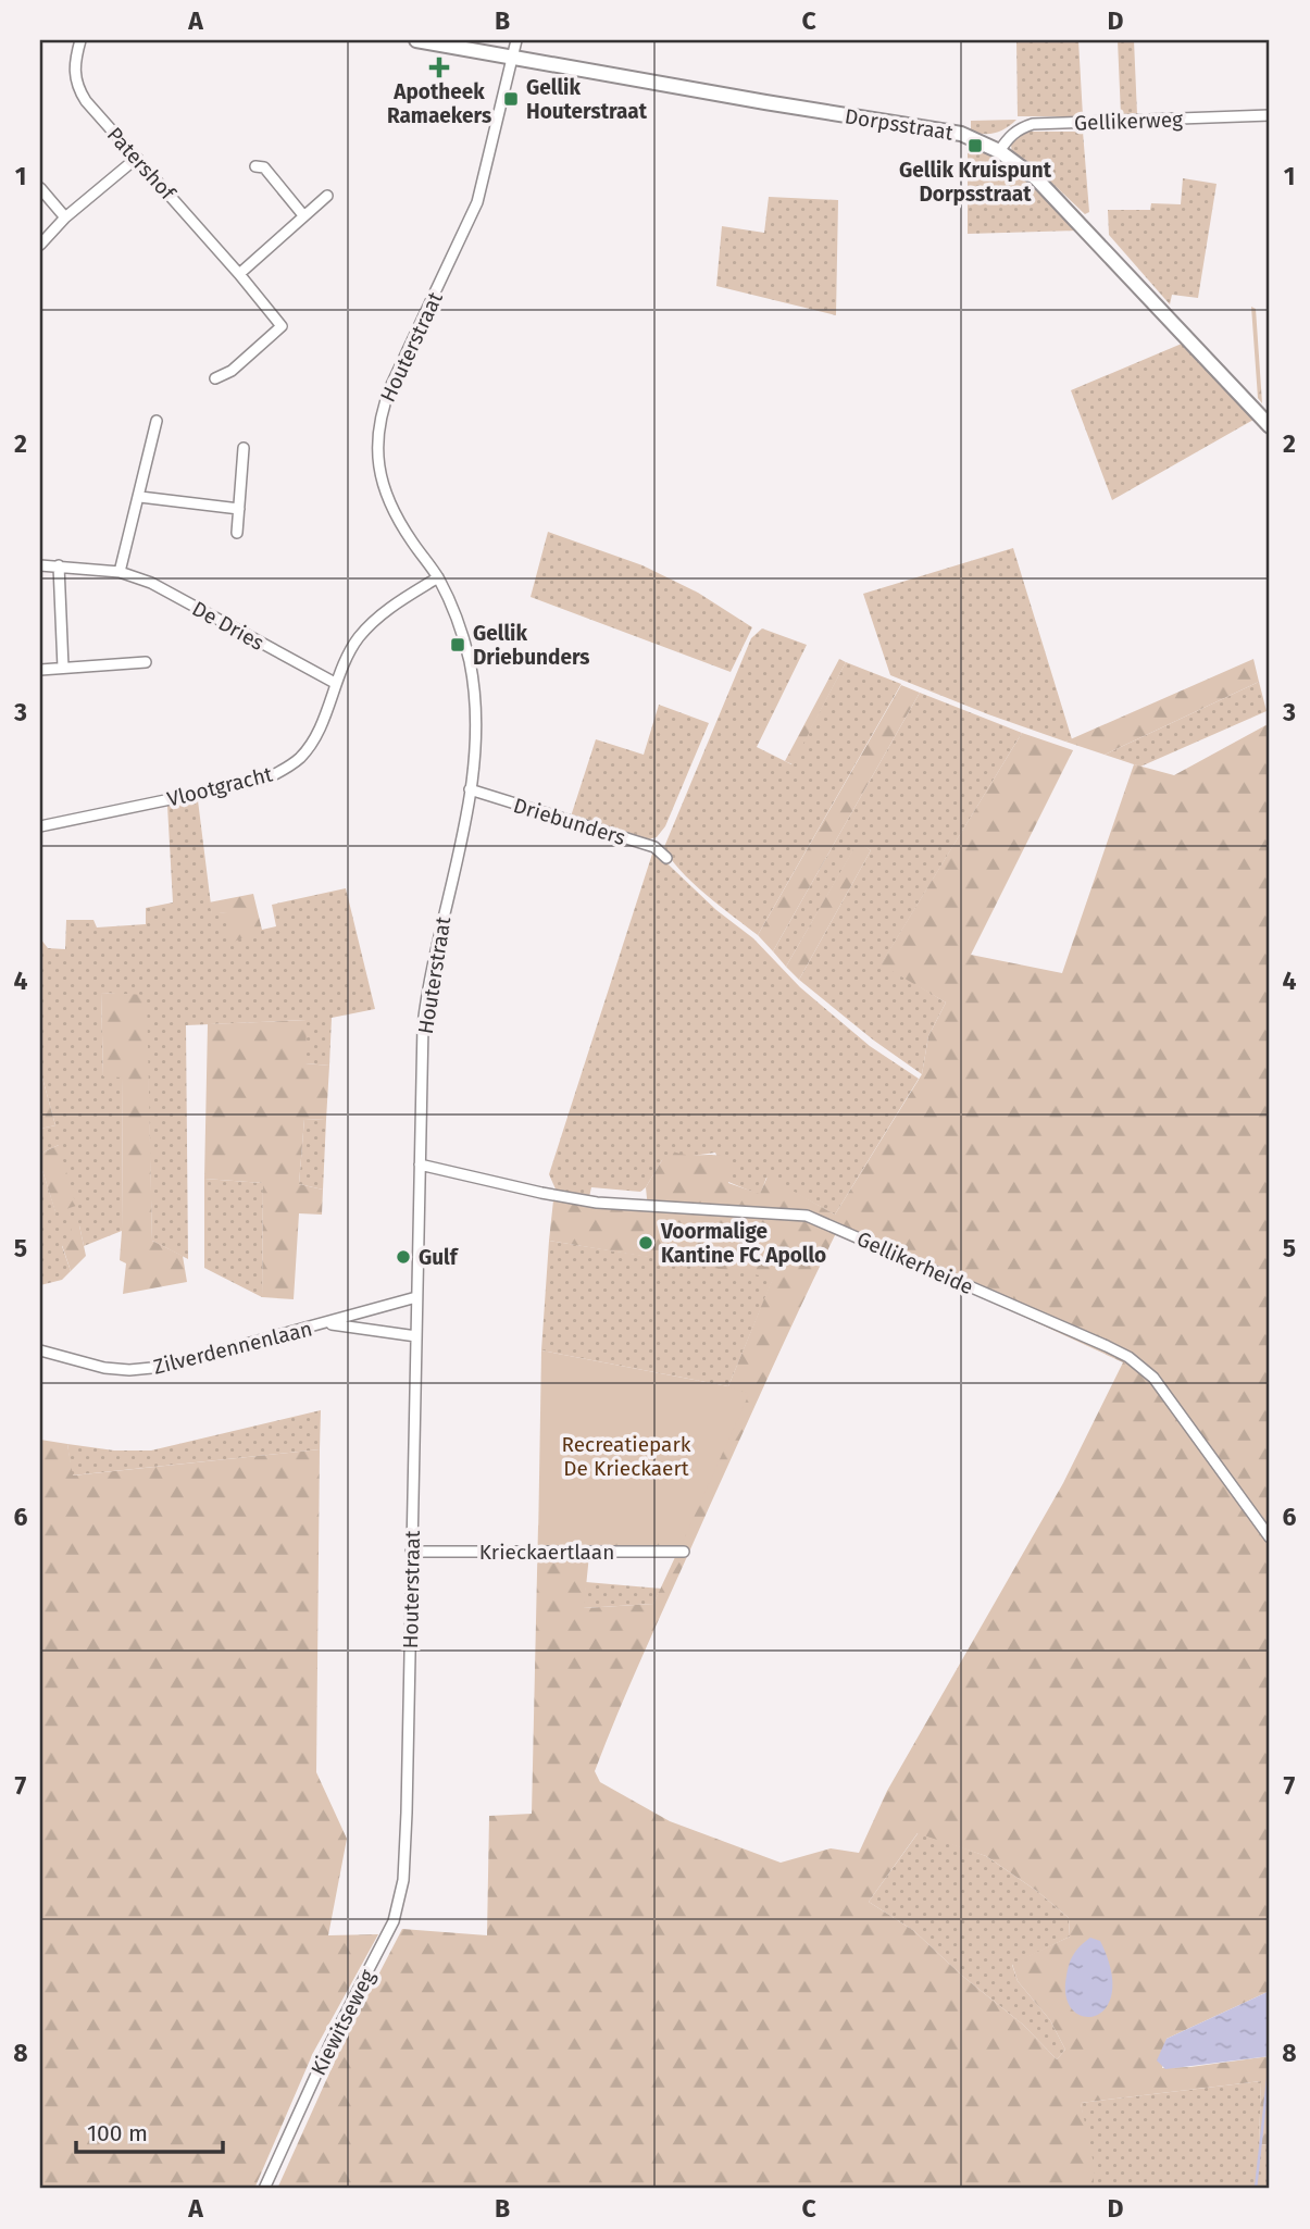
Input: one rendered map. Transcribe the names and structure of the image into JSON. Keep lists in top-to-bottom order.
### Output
{
  "streets": {
    "street": [
      "Gellikerweg",
      "Dorpsstraat",
      "Patershof",
      "Houterstraat",
      "De Dries",
      "Vlootgracht",
      "Driebunders",
      "Gellikerheide",
      "Zilverdennenlaan",
      "Krieckaertlaan",
      "Kiewitseweg"
    ]
  },
  "crossings": [
    ["Gellikerweg", "Dorpsstraat"],
    ["Dorpsstraat", "Houterstraat"],
    ["Houterstraat", "Vlootgracht"],
    ["Houterstraat", "Driebunders"],
    ["Houterstraat", "Gellikerheide"],
    ["Houterstraat", "Zilverdennenlaan"],
    ["Houterstraat", "Krieckaertlaan"],
    ["Houterstraat", "Kiewitseweg"],
    ["De Dries", "Vlootgracht"]
  ],
  "parks": ["Recreatiepark De Krieckaert"],
  "places": {
    "health": ["Apotheek Ramaekers"],
    "transit": ["Gellik Houterstraat", "Gellik Kruispunt Dorpsstraat", "Gellik Driebunders"],
    "other": ["Voormalige Kantine FC Apollo", "Gulf"]
  },
  "scale_bar": "100 m",
  "grid": {
    "columns": [
      "A",
      "B",
      "C",
      "D"
    ],
    "rows": [
      "1",
      "2",
      "3",
      "4",
      "5",
      "6",
      "7",
      "8"
    ]
  }
}
